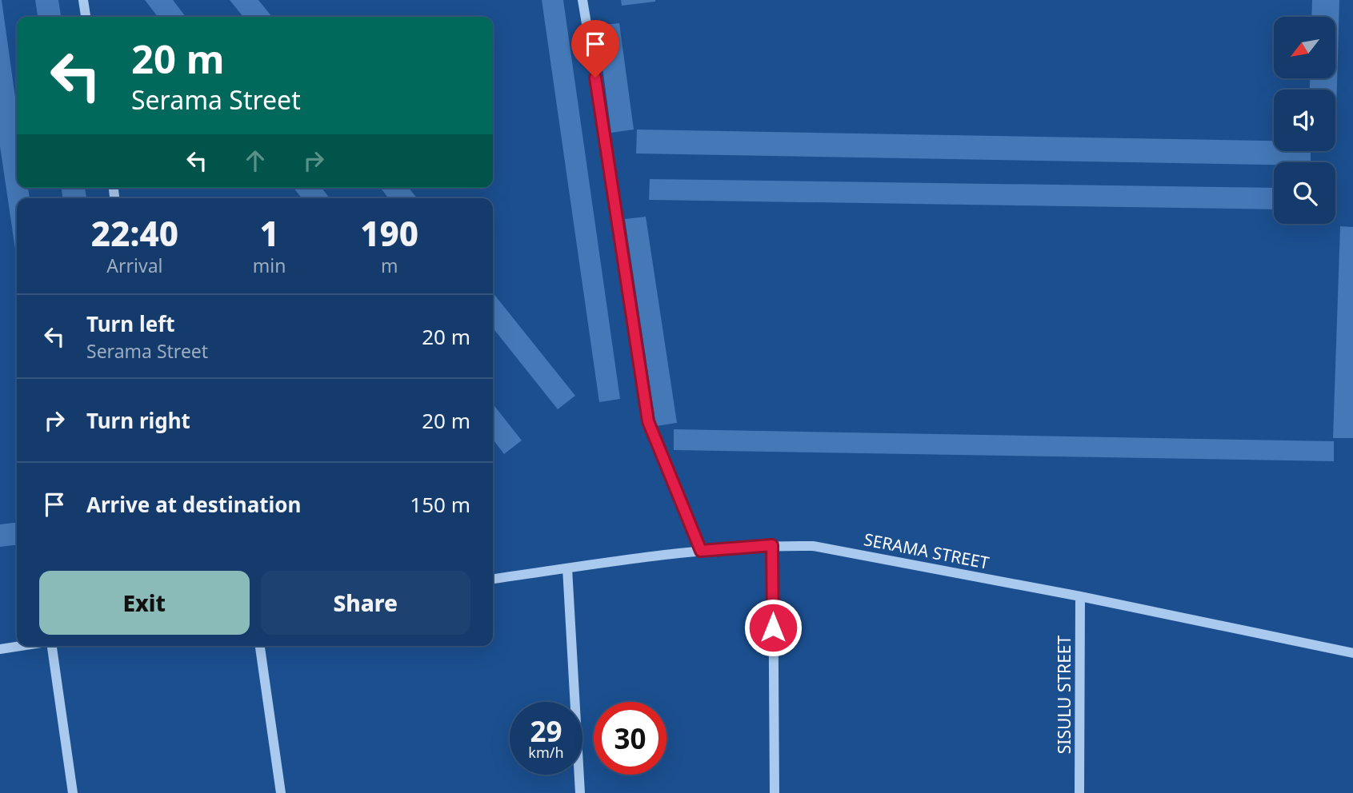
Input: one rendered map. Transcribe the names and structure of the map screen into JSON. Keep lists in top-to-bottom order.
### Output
{
  "streets": {
    "street": ["SERAMA STREET", "SISULU STREET"]
  },
  "crossings": [
    ["SERAMA STREET", "SISULU STREET"]
  ],
  "north": "bottom left",
  "page": {
    "turn": ["20 m", "Serama Street"],
    "eta": [
      "22:40",
      "Arrival",
      "1",
      "min",
      "190",
      "m"
    ],
    "list": [
      {
        "name": "Turn left",
        "note": "Serama Street",
        "value": "20 m"
      },
      {
        "name": "Turn right",
        "value": "20 m"
      },
      {
        "name": "Arrive at destination",
        "value": "150 m"
      }
    ],
    "buttons": ["Exit", "Share"],
    "speed": "29 km/h",
    "limit": "30"
  }
}
